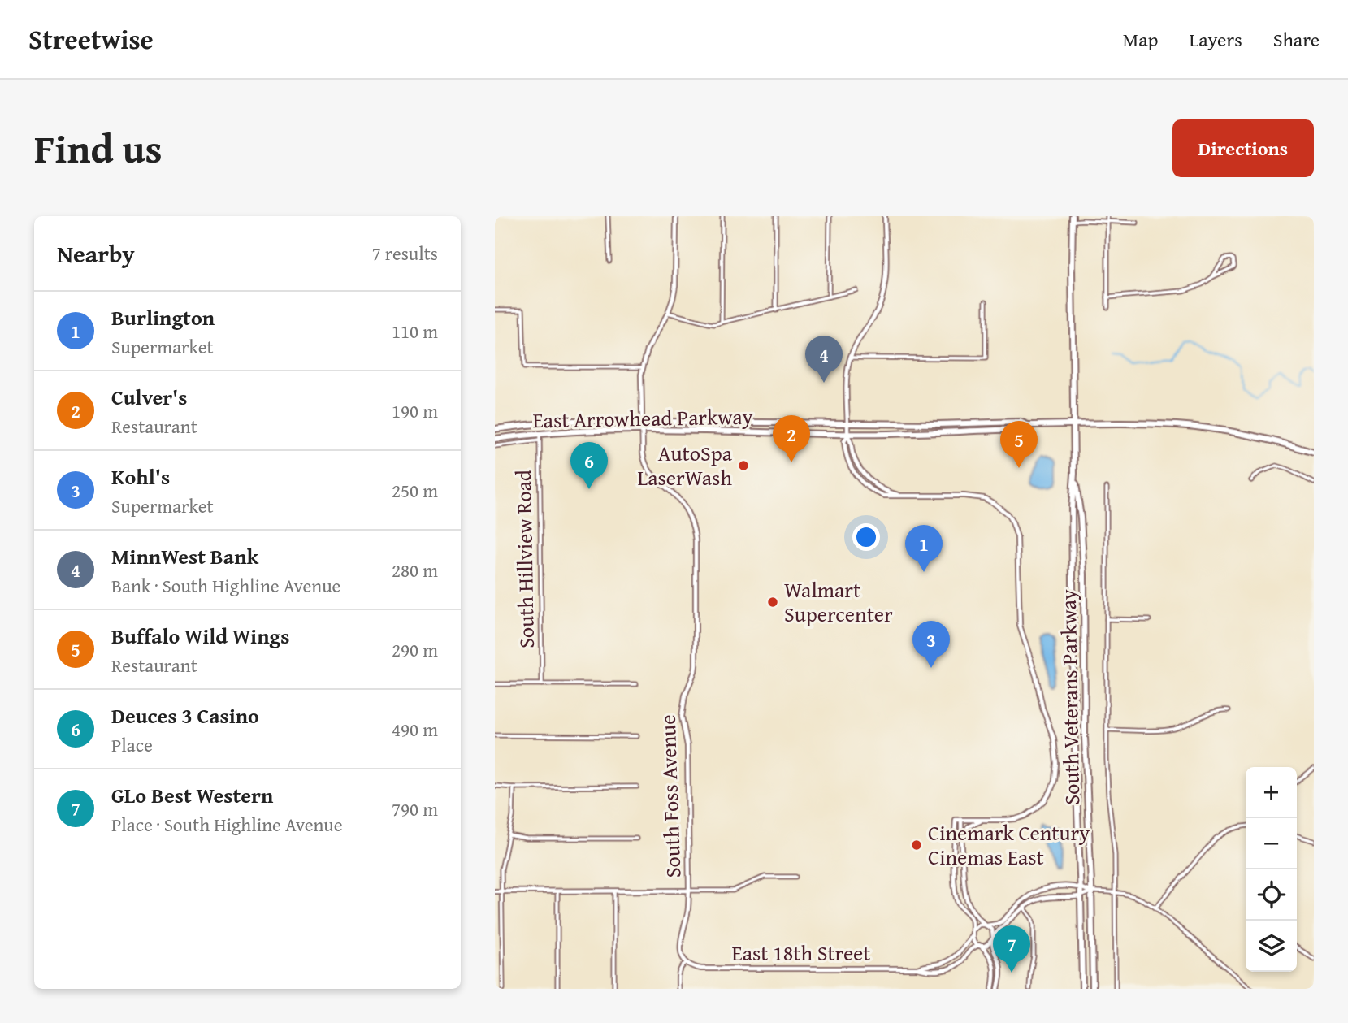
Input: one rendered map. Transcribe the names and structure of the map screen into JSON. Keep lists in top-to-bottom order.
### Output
{
  "streets": {
    "main road": ["East Arrowhead Parkway", "South Veterans Parkway"],
    "street": ["South Hillview Road", "South Foss Avenue", "East 18th Street"]
  },
  "crossings": [
    ["East Arrowhead Parkway", "South Hillview Road"],
    ["East Arrowhead Parkway", "South Veterans Parkway"],
    ["East Arrowhead Parkway", "South Foss Avenue"],
    ["South Veterans Parkway", "East 18th Street"],
    ["South Foss Avenue", "East 18th Street"]
  ],
  "places": ["AutoSpa LaserWash", "Walmart Supercenter", "Cinemark Century Cinemas East"],
  "page": {
    "header": "Streetwise",
    "nav": ["Map", "Layers", "Share"],
    "title": "Find us",
    "buttons": "Directions",
    "heading": ["Nearby", "7 results"],
    "list": [
      {
        "mark": "1",
        "name": "Burlington",
        "note": "Supermarket",
        "value": "110 m"
      },
      {
        "mark": "2",
        "name": "Culver's",
        "note": "Restaurant",
        "value": "190 m"
      },
      {
        "mark": "3",
        "name": "Kohl's",
        "note": "Supermarket",
        "value": "250 m"
      },
      {
        "mark": "4",
        "name": "MinnWest Bank",
        "note": "Bank · South Highline Avenue",
        "value": "280 m"
      },
      {
        "mark": "5",
        "name": "Buffalo Wild Wings",
        "note": "Restaurant",
        "value": "290 m"
      },
      {
        "mark": "6",
        "name": "Deuces 3 Casino",
        "note": "Place",
        "value": "490 m"
      },
      {
        "mark": "7",
        "name": "GLo Best Western",
        "note": "Place · South Highline Avenue",
        "value": "790 m"
      }
    ],
    "pins": [
      "4",
      "2",
      "5",
      "6",
      "1",
      "3",
      "7"
    ],
    "map_buttons": ["+", "−"]
  }
}
